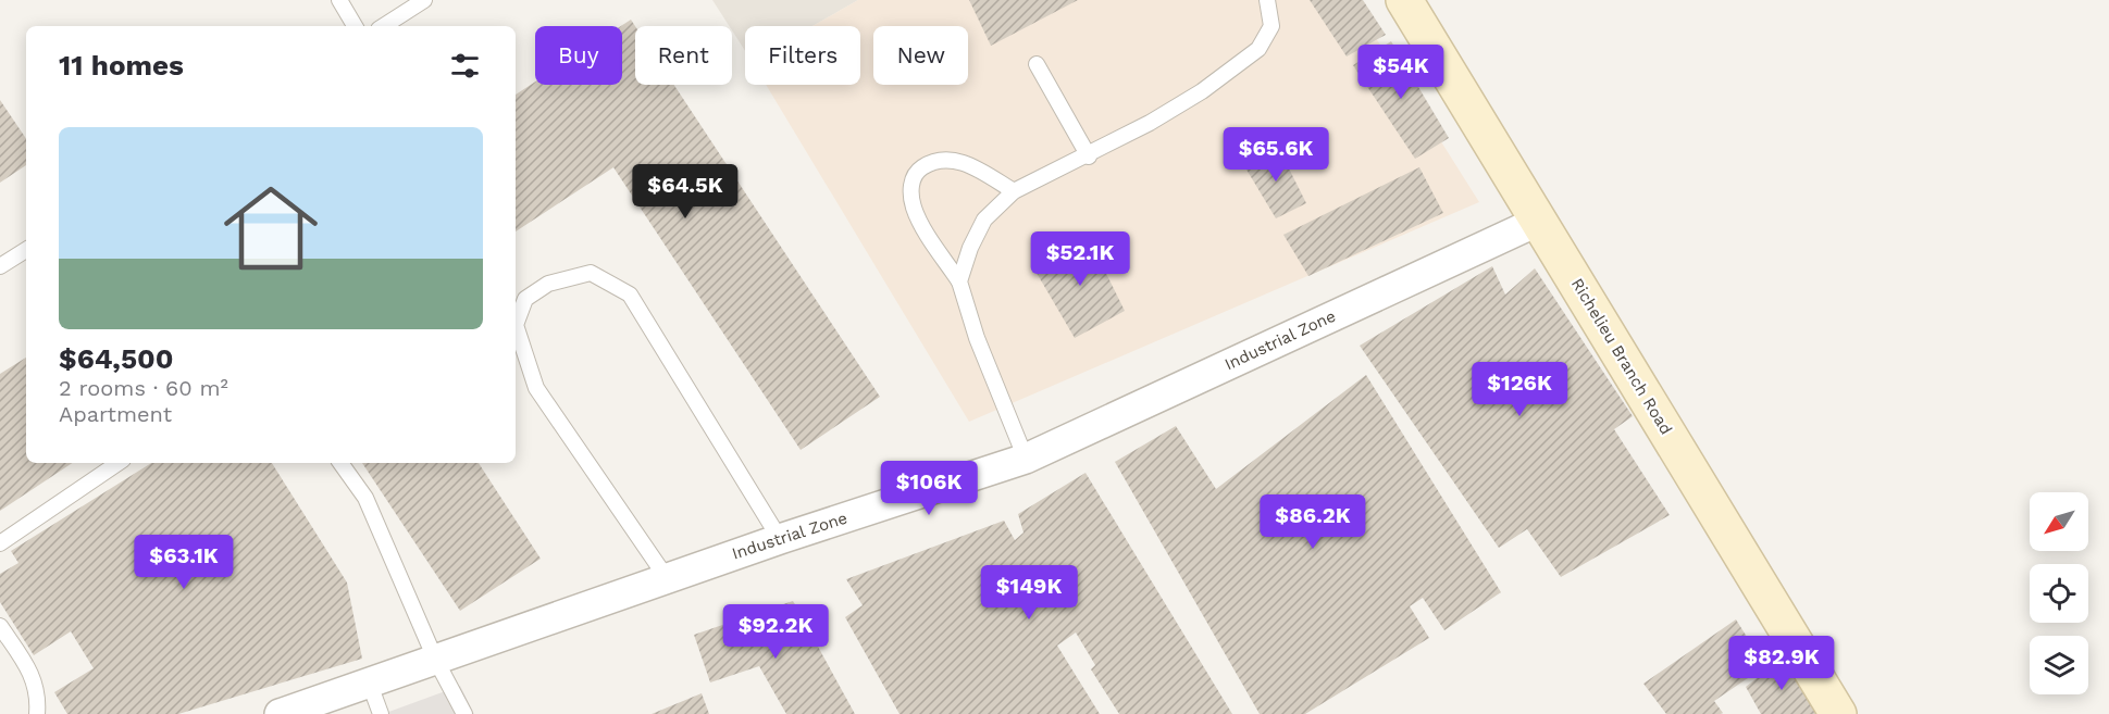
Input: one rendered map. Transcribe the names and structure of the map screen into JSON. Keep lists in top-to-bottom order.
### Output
{
  "streets": {
    "main road": ["Richelieu Branch Road"],
    "street": ["Industrial Zone"]
  },
  "crossings": [
    ["Industrial Zone", "Richelieu Branch Road"]
  ],
  "north": "bottom left",
  "page": {
    "chip": [
      "Buy",
      "Rent",
      "Filters",
      "New"
    ],
    "heading": "11 homes",
    "price": [
      "$54K",
      "$65.6K",
      "$64.5K",
      "$52.1K",
      "$126K",
      "$106K",
      "$86.2K",
      "$63.1K",
      "$149K",
      "$92.2K",
      "$82.9K"
    ],
    "list": [
      {
        "name": "$64,500",
        "note": "2 rooms · 60 m² · Apartment"
      }
    ]
  }
}
